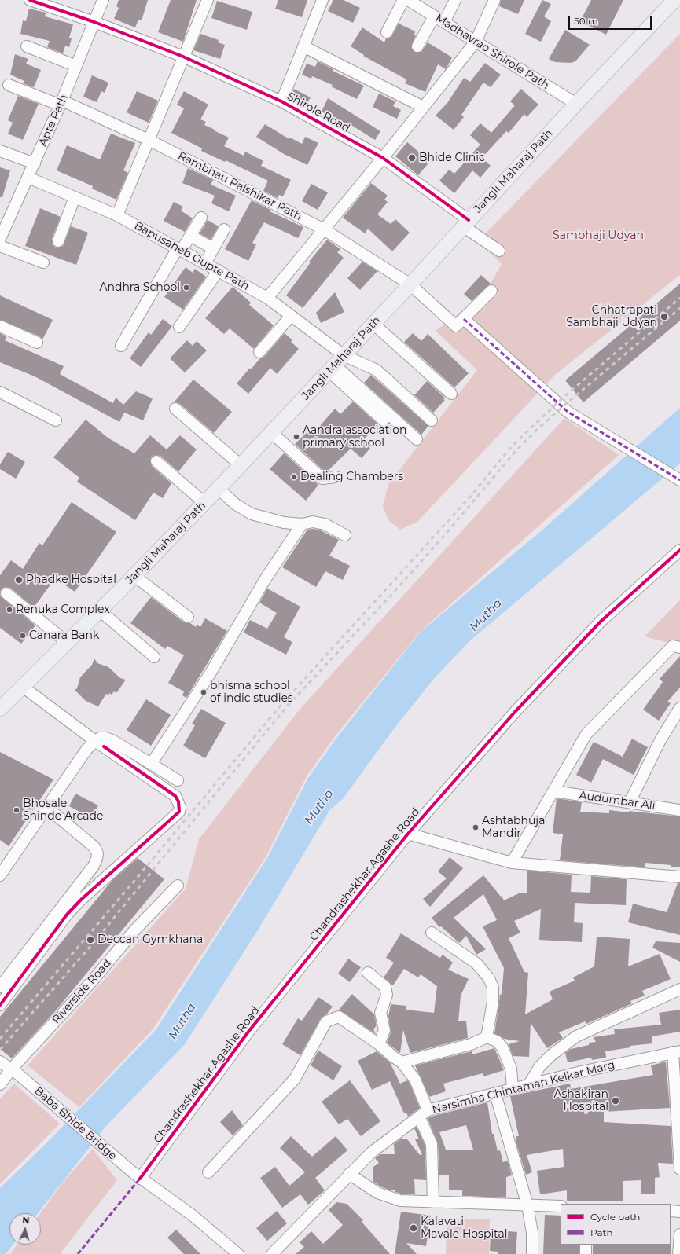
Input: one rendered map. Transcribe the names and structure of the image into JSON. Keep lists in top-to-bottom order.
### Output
{
  "streets": {
    "main road": ["Jangli Maharaj Path"],
    "street": [
      "Madhavrao Shirole Path",
      "Shirole Road",
      "Apte Path",
      "Rambhau Palshikar Path",
      "Bapusaheb Gupte Path",
      "Audumbar Ali",
      "Chandrashekhar Agashe Road",
      "Riverside Road",
      "Narsimha Chintaman Kelkar Marg",
      "Baba Bhide Bridge"
    ]
  },
  "crossings": [
    ["Madhavrao Shirole Path", "Jangli Maharaj Path"],
    ["Shirole Road", "Apte Path"],
    ["Shirole Road", "Jangli Maharaj Path"],
    ["Apte Path", "Rambhau Palshikar Path"],
    ["Apte Path", "Bapusaheb Gupte Path"],
    ["Jangli Maharaj Path", "Rambhau Palshikar Path"],
    ["Jangli Maharaj Path", "Bapusaheb Gupte Path"],
    ["Chandrashekhar Agashe Road", "Baba Bhide Bridge"],
    ["Riverside Road", "Baba Bhide Bridge"]
  ],
  "water": ["Mutha"],
  "parks": ["Sambhaji Udyan"],
  "places": [
    "Bhide Clinic",
    "Andhra School",
    "Chhatrapati Sambhaji Udyan",
    "Aandra association primary school",
    "Dealing Chambers",
    "Phadke Hospital",
    "Renuka Complex",
    "Canara Bank",
    "bhisma school of indic studies",
    "Bhosale Shinde Arcade",
    "Ashtabhuja Mandir",
    "Deccan Gymkhana",
    "Ashakiran Hospital",
    "Kalavati Mavale Hospital"
  ],
  "legend": ["Cycle path", "Path"],
  "scale_bar": "50 m",
  "north": "top"
}
